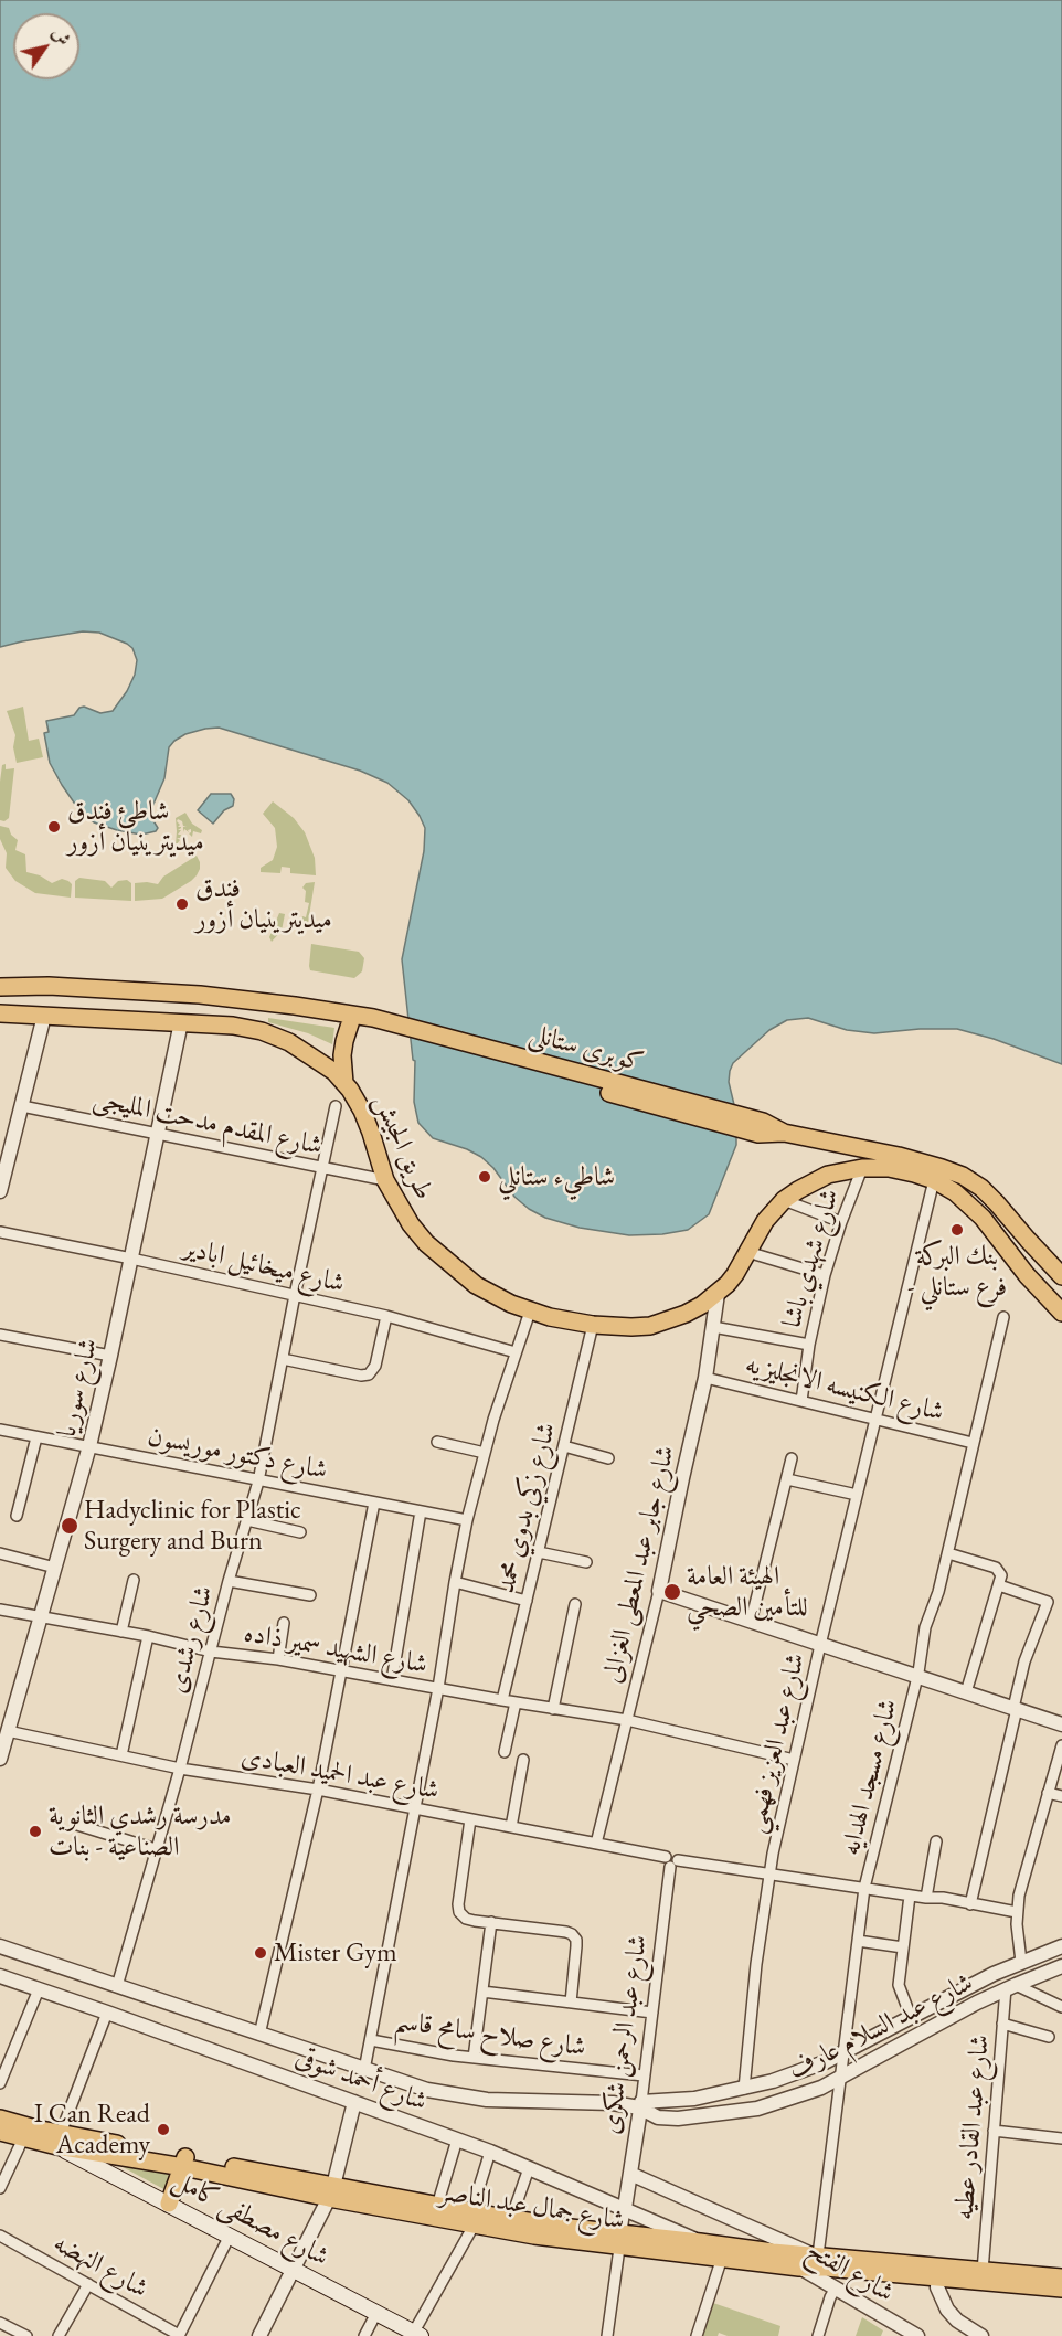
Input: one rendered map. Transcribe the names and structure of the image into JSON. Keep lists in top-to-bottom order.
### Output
{
  "streets": {
    "main road": [
      "كوبرى ستانلى",
      "طريق الجيش",
      "شارع جمال عبد الناصر",
      "شارع مصطفى كامل"
    ],
    "street": [
      "شارع المقدم مدحت المليجى",
      "شارع شهدي باشا",
      "شارع ميخائيل ابادير",
      "شارع سوريا",
      "شارع الكنيسه الانجليزيه",
      "شارع دكتور موريسون",
      "شارع زكي بدوي محمد",
      "شارع جابر عبد المعطى الغزالى",
      "شارع رشدى",
      "شارع الشهيد سمير ذاده",
      "شارع عبد العزيز فهمي",
      "شارع عبد الحميد العبادى",
      "شارع مسجد الهدايه",
      "شارع عبد السلام عارف",
      "شارع صلاح سامح قاسم",
      "شارع عبد الرحمن شكرى",
      "شارع أحمد شوقى",
      "شارع عبد القادر عطيه",
      "شارع النهضه",
      "شارع الفتح"
    ]
  },
  "crossings": [
    ["شارع المقدم مدحت المليجى", "طريق الجيش"],
    ["شارع المقدم مدحت المليجى", "شارع سوريا"],
    ["شارع المقدم مدحت المليجى", "شارع رشدى"],
    ["طريق الجيش", "شارع شهدي باشا"],
    ["طريق الجيش", "شارع سوريا"],
    ["طريق الجيش", "شارع زكي بدوي محمد"],
    ["طريق الجيش", "شارع جابر عبد المعطى الغزالى"],
    ["طريق الجيش", "شارع عبد العزيز فهمي"],
    ["شارع شهدي باشا", "شارع الكنيسه الانجليزيه"],
    ["شارع ميخائيل ابادير", "شارع سوريا"],
    ["شارع ميخائيل ابادير", "شارع رشدى"],
    ["شارع سوريا", "شارع دكتور موريسون"],
    ["شارع سوريا", "شارع الشهيد سمير ذاده"],
    ["شارع سوريا", "شارع عبد الحميد العبادى"],
    ["شارع الكنيسه الانجليزيه", "شارع جابر عبد المعطى الغزالى"],
    ["شارع الكنيسه الانجليزيه", "شارع عبد العزيز فهمي"],
    ["شارع الكنيسه الانجليزيه", "شارع مسجد الهدايه"],
    ["شارع دكتور موريسون", "شارع رشدى"],
    ["شارع زكي بدوي محمد", "شارع الشهيد سمير ذاده"],
    ["شارع جابر عبد المعطى الغزالى", "شارع الشهيد سمير ذاده"],
    ["شارع جابر عبد المعطى الغزالى", "شارع عبد الحميد العبادى"],
    ["شارع رشدى", "شارع الشهيد سمير ذاده"],
    ["شارع رشدى", "شارع عبد الحميد العبادى"],
    ["شارع رشدى", "شارع أحمد شوقى"],
    ["شارع الشهيد سمير ذاده", "شارع عبد العزيز فهمي"],
    ["شارع عبد العزيز فهمي", "شارع عبد الحميد العبادى"],
    ["شارع عبد العزيز فهمي", "شارع عبد السلام عارف"],
    ["شارع عبد الحميد العبادى", "شارع مسجد الهدايه"],
    ["شارع عبد الحميد العبادى", "شارع عبد الرحمن شكرى"],
    ["شارع مسجد الهدايه", "شارع عبد السلام عارف"],
    ["شارع مسجد الهدايه", "شارع جمال عبد الناصر"],
    ["شارع عبد السلام عارف", "شارع عبد الرحمن شكرى"],
    ["شارع عبد السلام عارف", "شارع أحمد شوقى"],
    ["شارع عبد السلام عارف", "شارع عبد القادر عطيه"],
    ["شارع صلاح سامح قاسم", "شارع عبد الرحمن شكرى"],
    ["شارع عبد الرحمن شكرى", "شارع أحمد شوقى"],
    ["شارع أحمد شوقى", "شارع جمال عبد الناصر"],
    ["شارع عبد القادر عطيه", "شارع جمال عبد الناصر"],
    ["شارع جمال عبد الناصر", "شارع مصطفى كامل"],
    ["شارع جمال عبد الناصر", "شارع الفتح"]
  ],
  "places": [
    "شاطئ فندق ميديترينيان أزور",
    "فندق ميديترينيان أزور",
    "شاطيء ستانلي",
    "بنك البركة - فرع ستانلي",
    "Hadyclinic for Plastic Surgery and Burn",
    "الهيئة العامة للتأمين الصحي",
    "مدرسة رشدي الثانوية الصناعية - بنات",
    "Mister Gym",
    "I Can Read Academy"
  ],
  "north": "top right"
}
